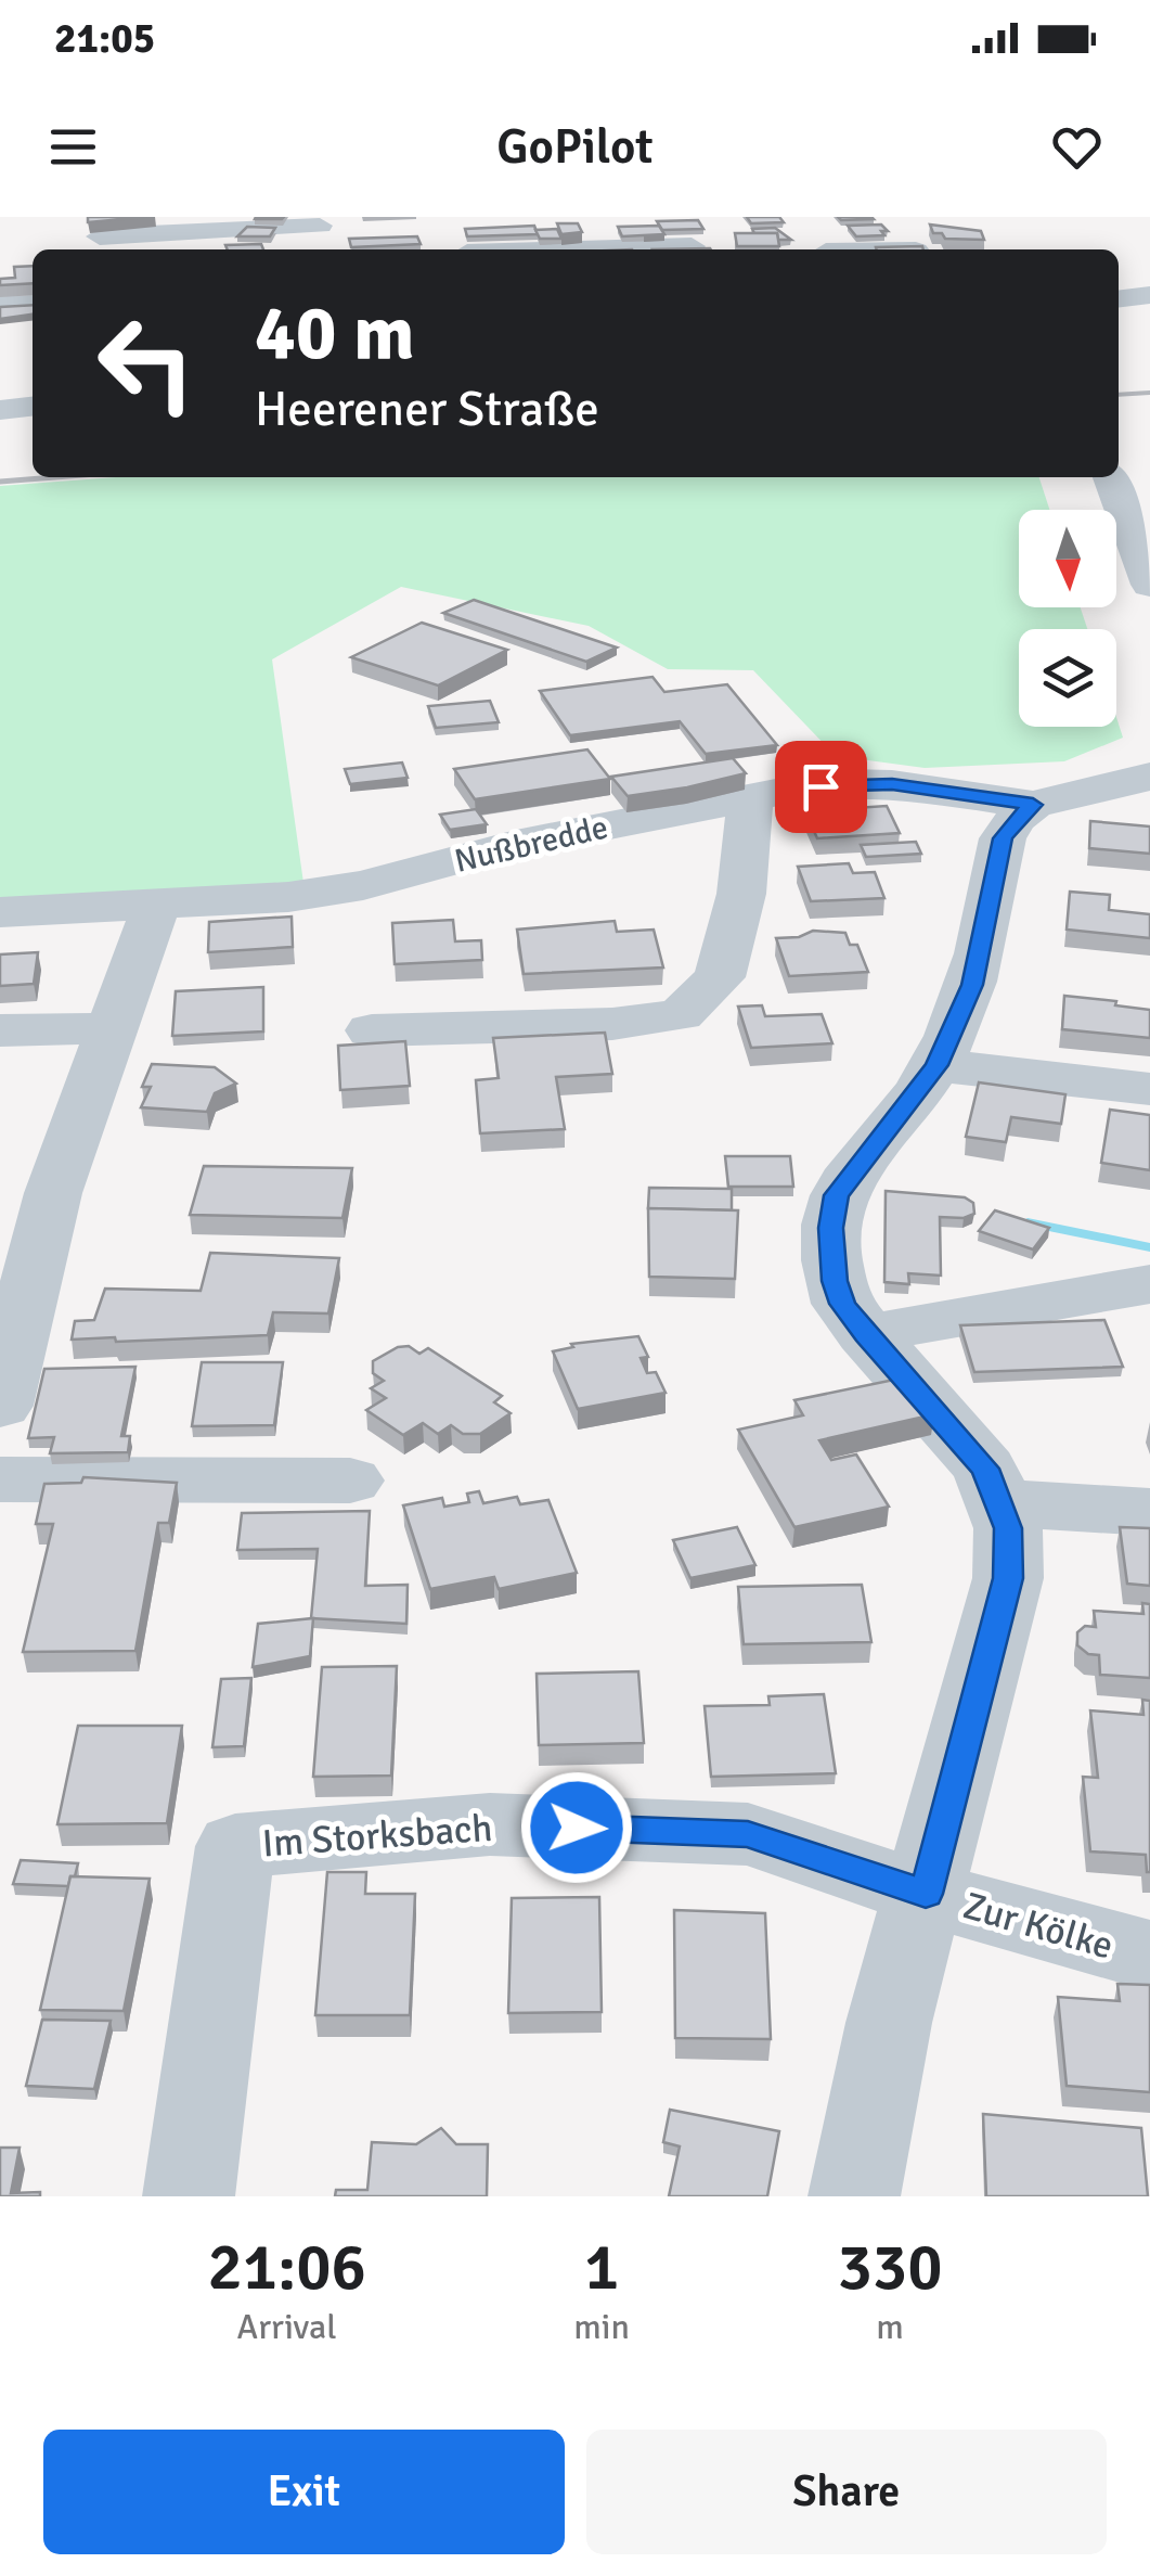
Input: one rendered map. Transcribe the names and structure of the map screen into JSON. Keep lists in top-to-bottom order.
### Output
{
  "streets": {
    "street": ["Nußbredde", "Im Storksbach", "Zur Kölke"]
  },
  "crossings": [
    ["Im Storksbach", "Zur Kölke"]
  ],
  "north": "bottom",
  "page": {
    "status": "21:05",
    "header": "GoPilot",
    "turn": ["40 m", "Heerener Straße"],
    "eta": [
      "21:06",
      "Arrival",
      "1",
      "min",
      "330",
      "m"
    ],
    "buttons": ["Exit", "Share"]
  }
}
